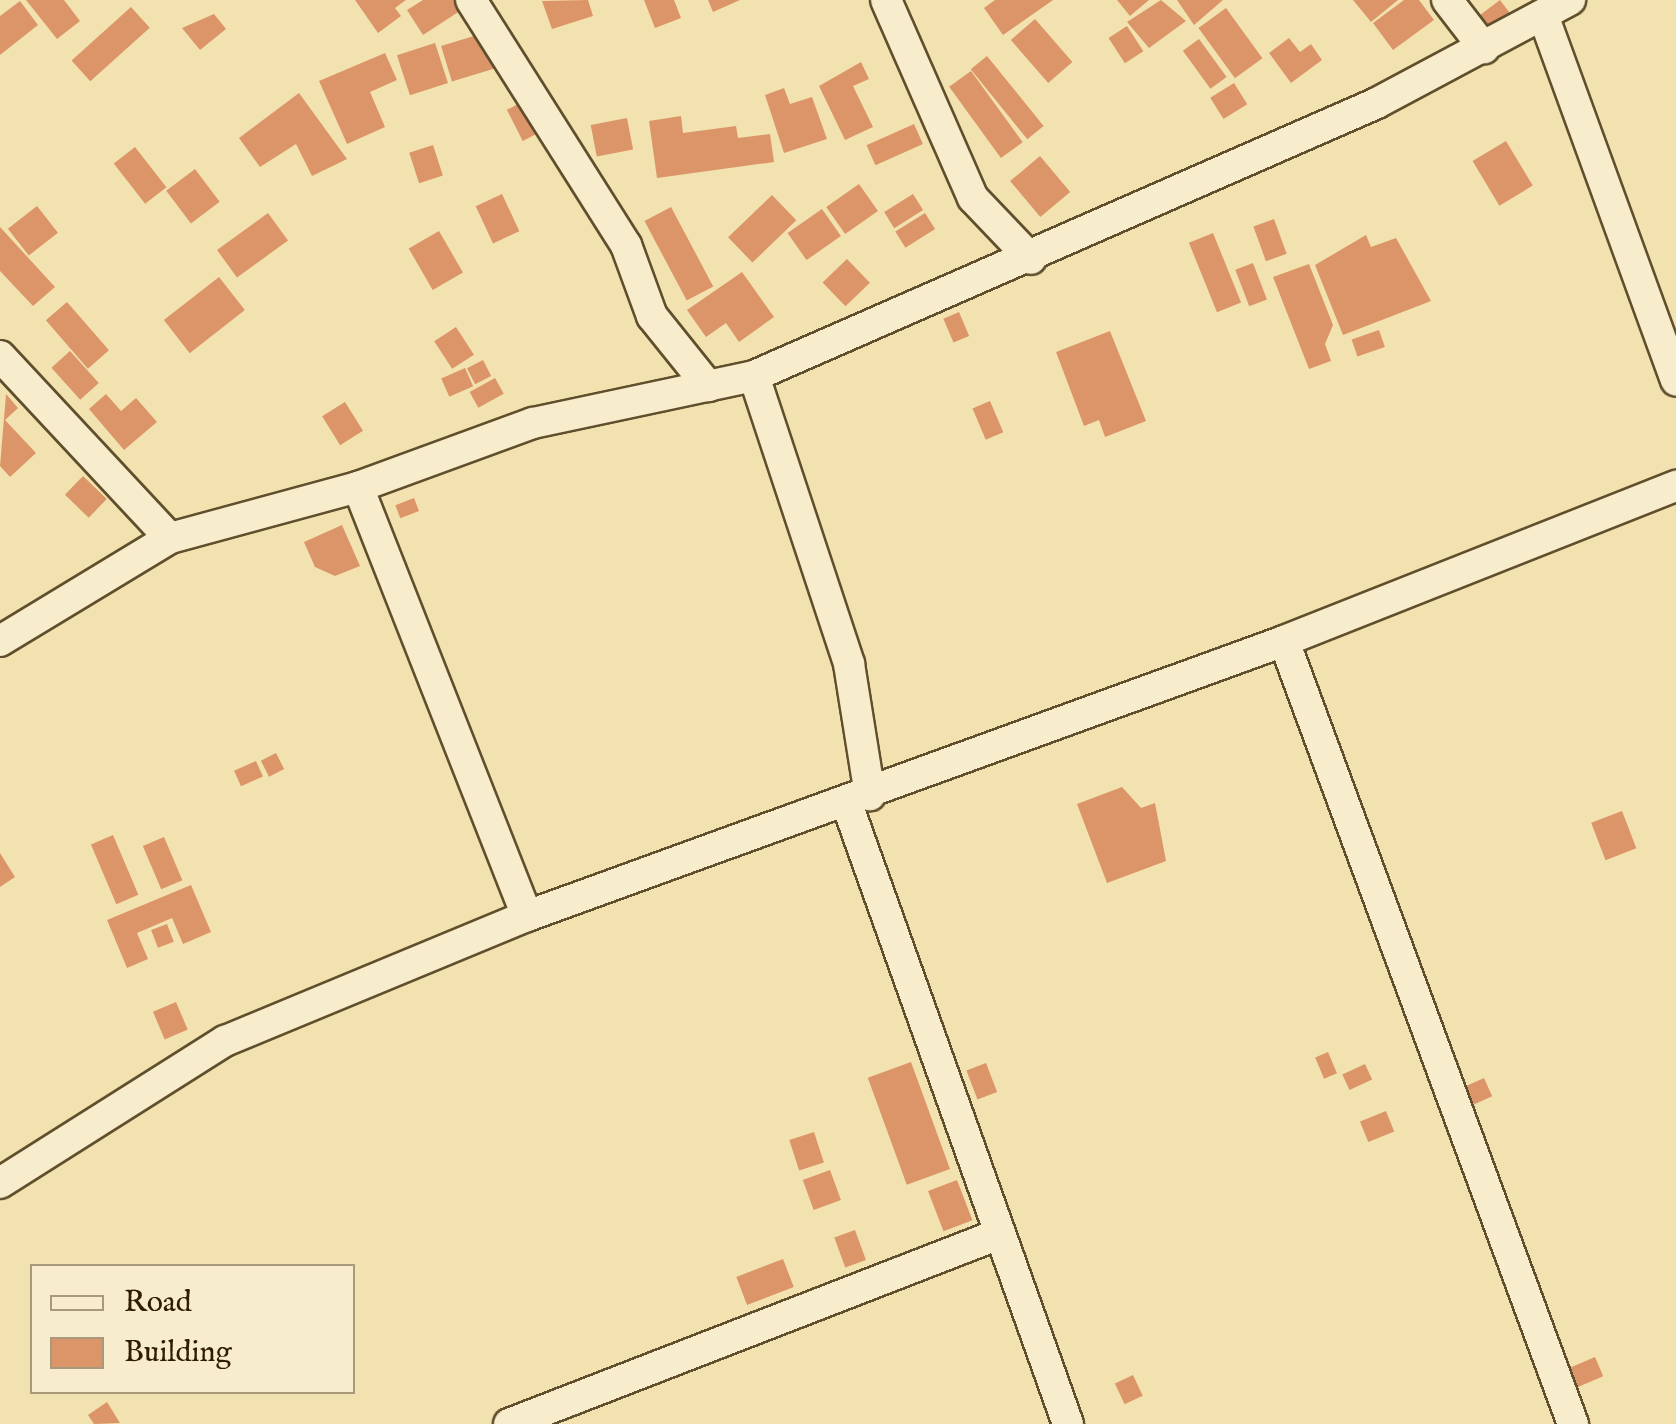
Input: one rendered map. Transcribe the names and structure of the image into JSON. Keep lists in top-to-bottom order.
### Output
{
  "legend": ["Road", "Building"]
}
